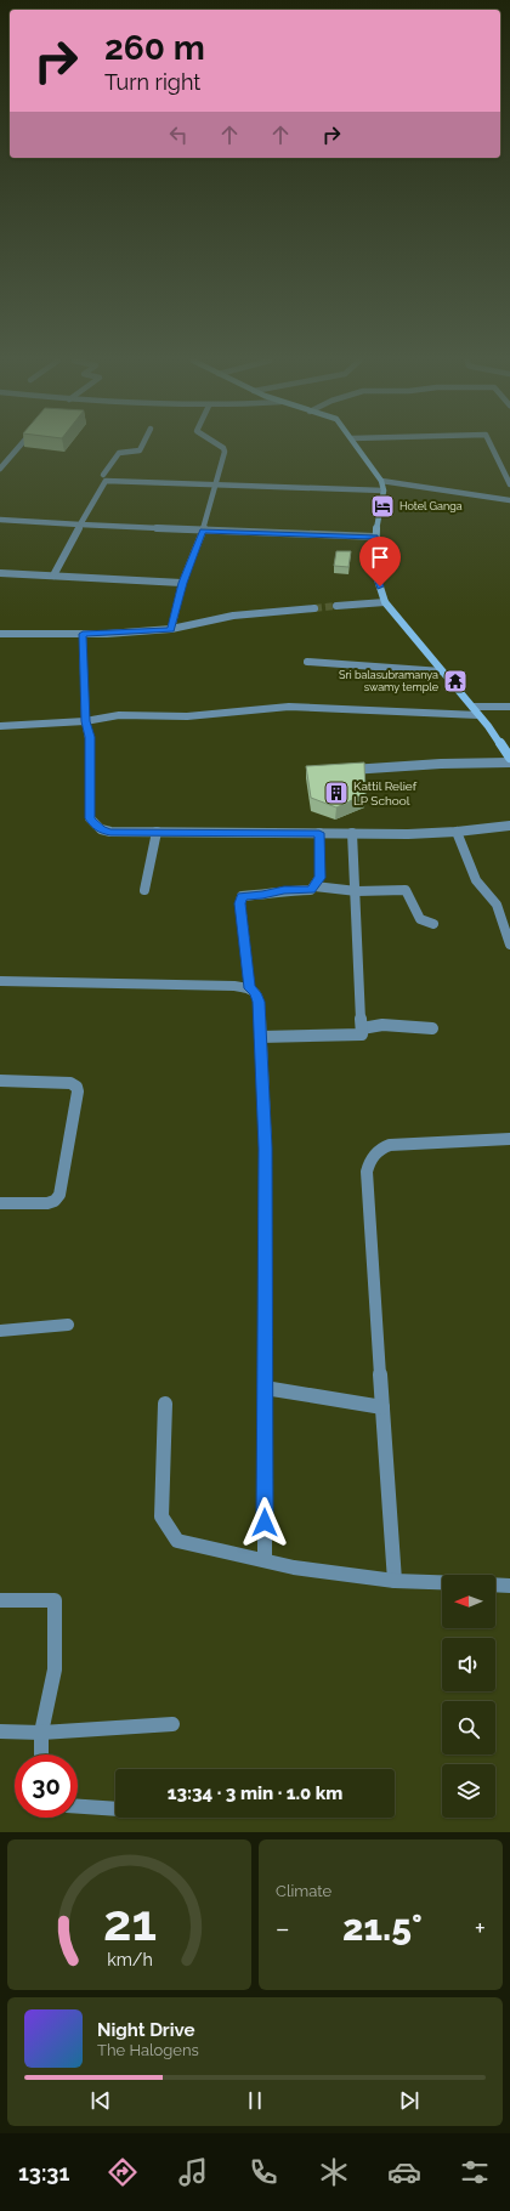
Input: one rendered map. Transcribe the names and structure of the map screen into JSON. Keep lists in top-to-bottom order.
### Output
{
  "places": {
    "hotel": ["Hotel Ganga"],
    "temple": ["Sri balasubramanya swamy temple"],
    "building": ["Kattil Relief LP School"]
  },
  "north": "left",
  "page": {
    "turn": ["260 m", "Turn right"],
    "limit": "30",
    "trip": "13:34 · 3 min · 1.0 km",
    "tile": "Climate",
    "heat": ["−", "21.5°", "+"],
    "song": ["Night Drive", "The Halogens"],
    "tabs": "13:31",
    "gauge": ["21", "km/h"]
  }
}
